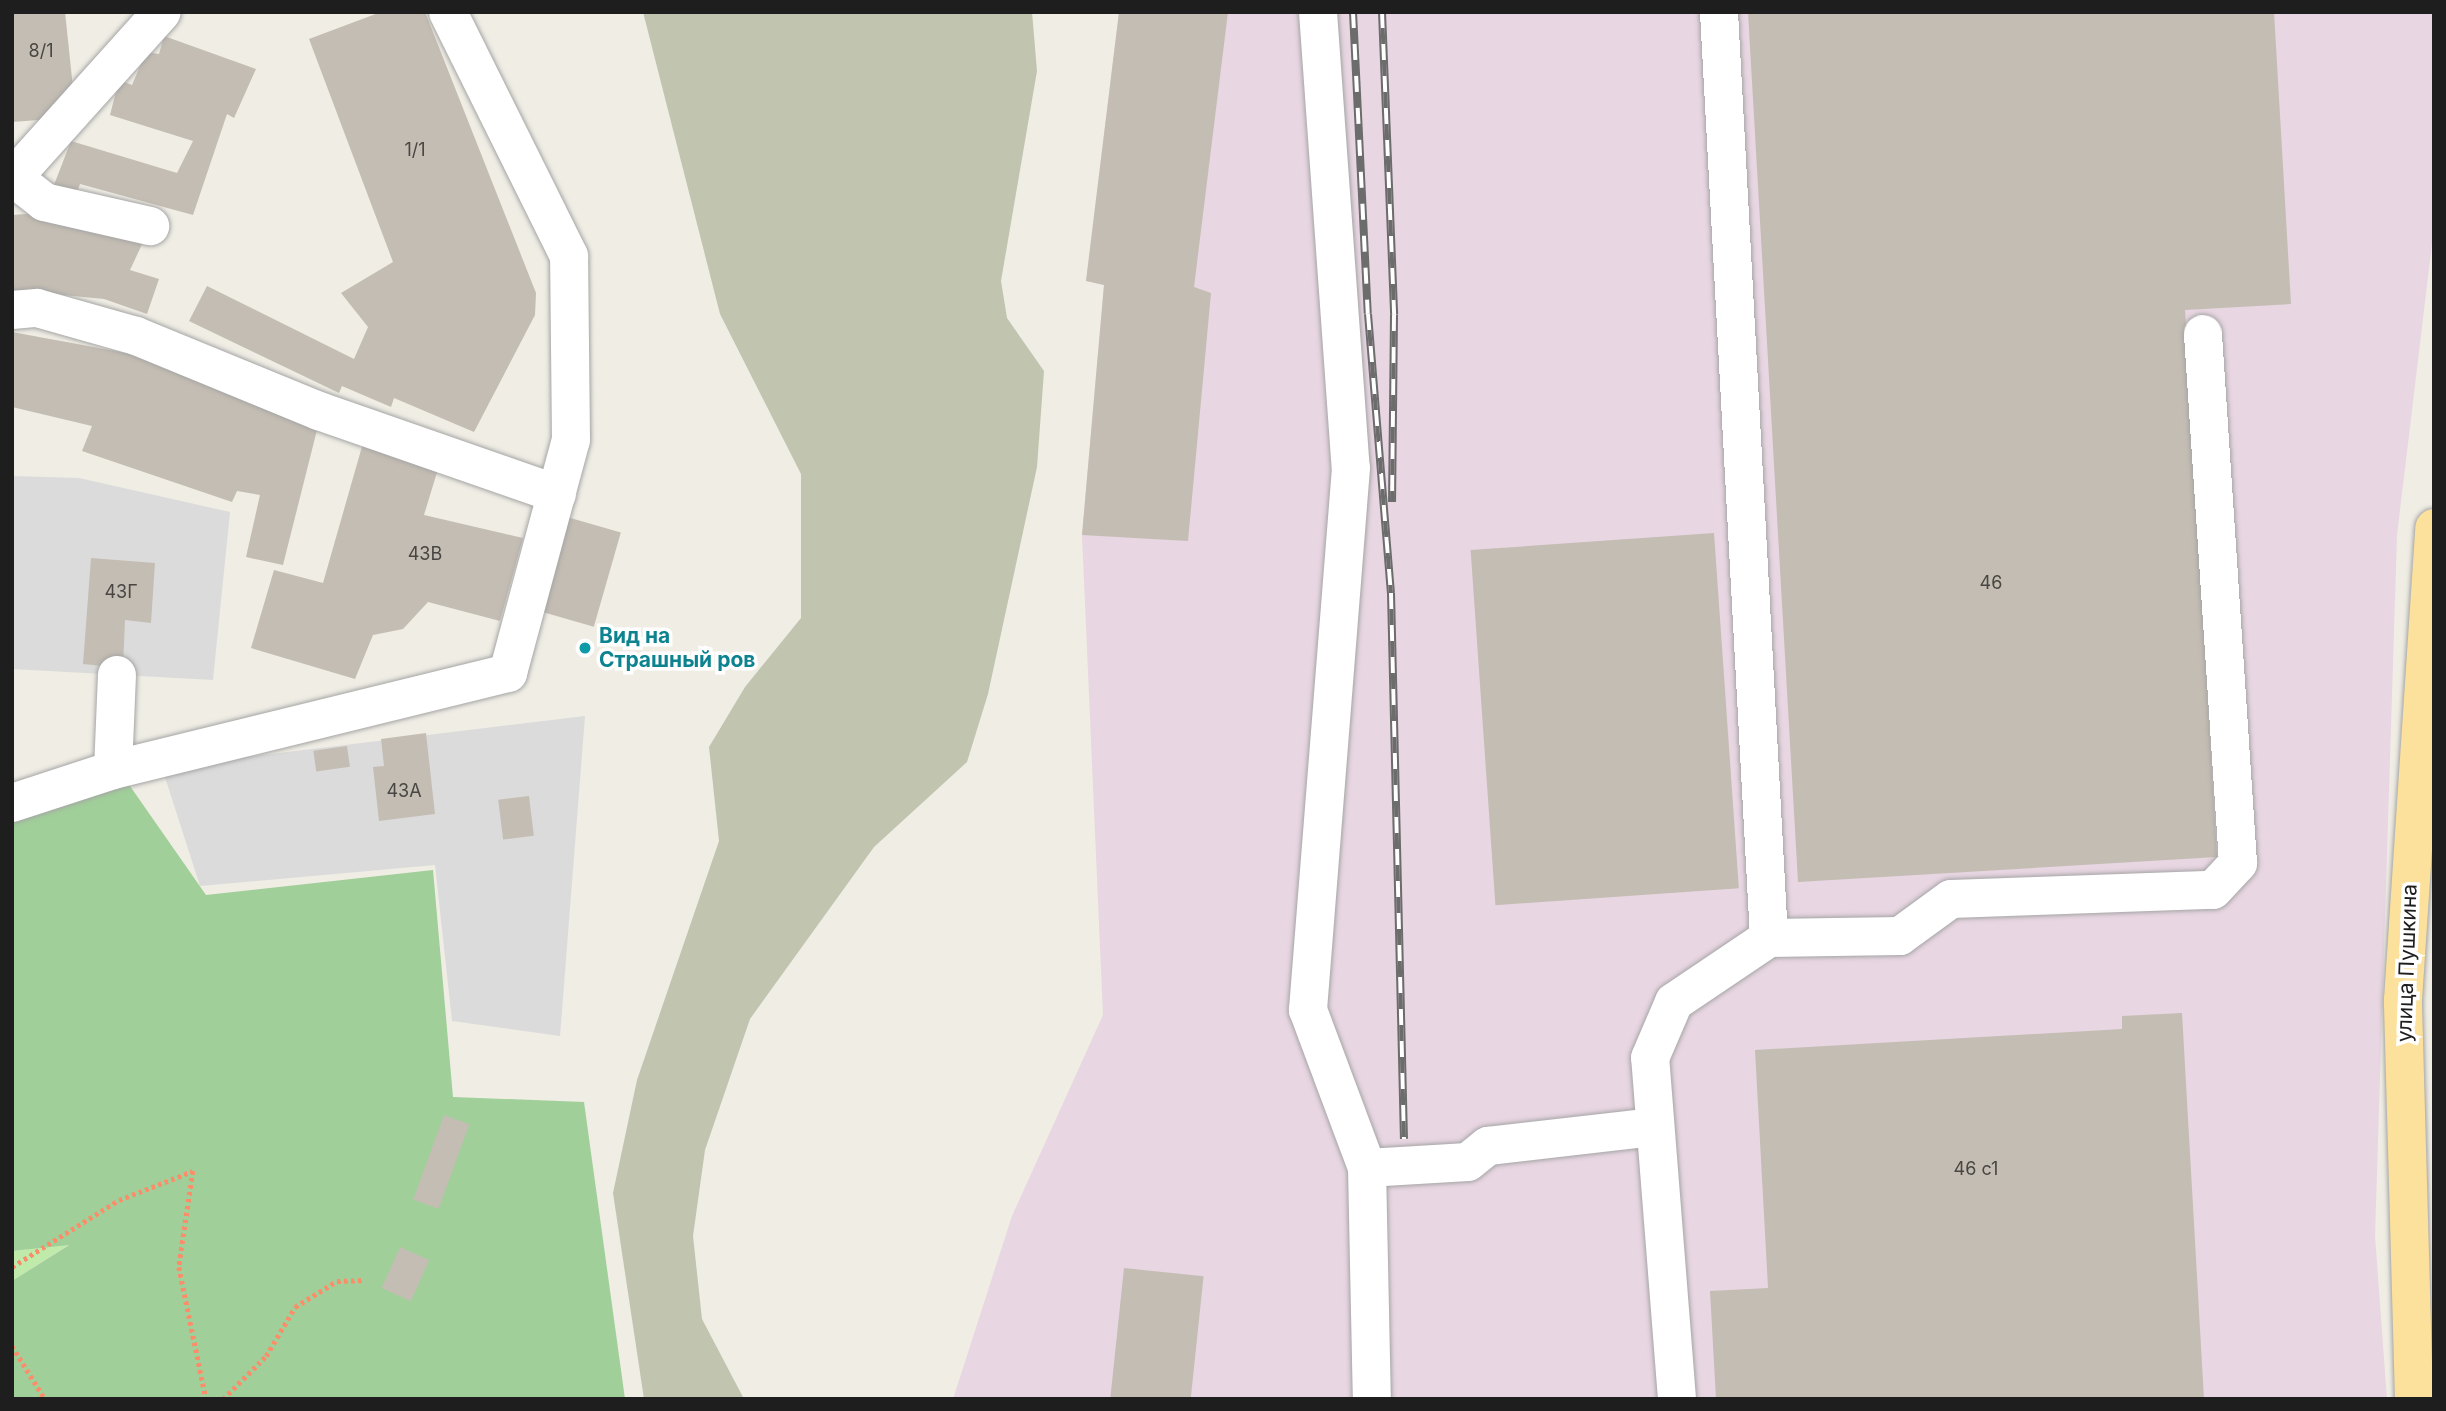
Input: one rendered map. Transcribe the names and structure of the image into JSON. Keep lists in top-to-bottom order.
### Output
{
  "streets": {
    "main road": ["улица Пушкина"]
  },
  "places": ["Вид на Страшный ров"],
  "house_numbers": [
    "8/1",
    "1/1",
    "43В",
    "46",
    "43Г",
    "43А",
    "46 с1"
  ]
}
